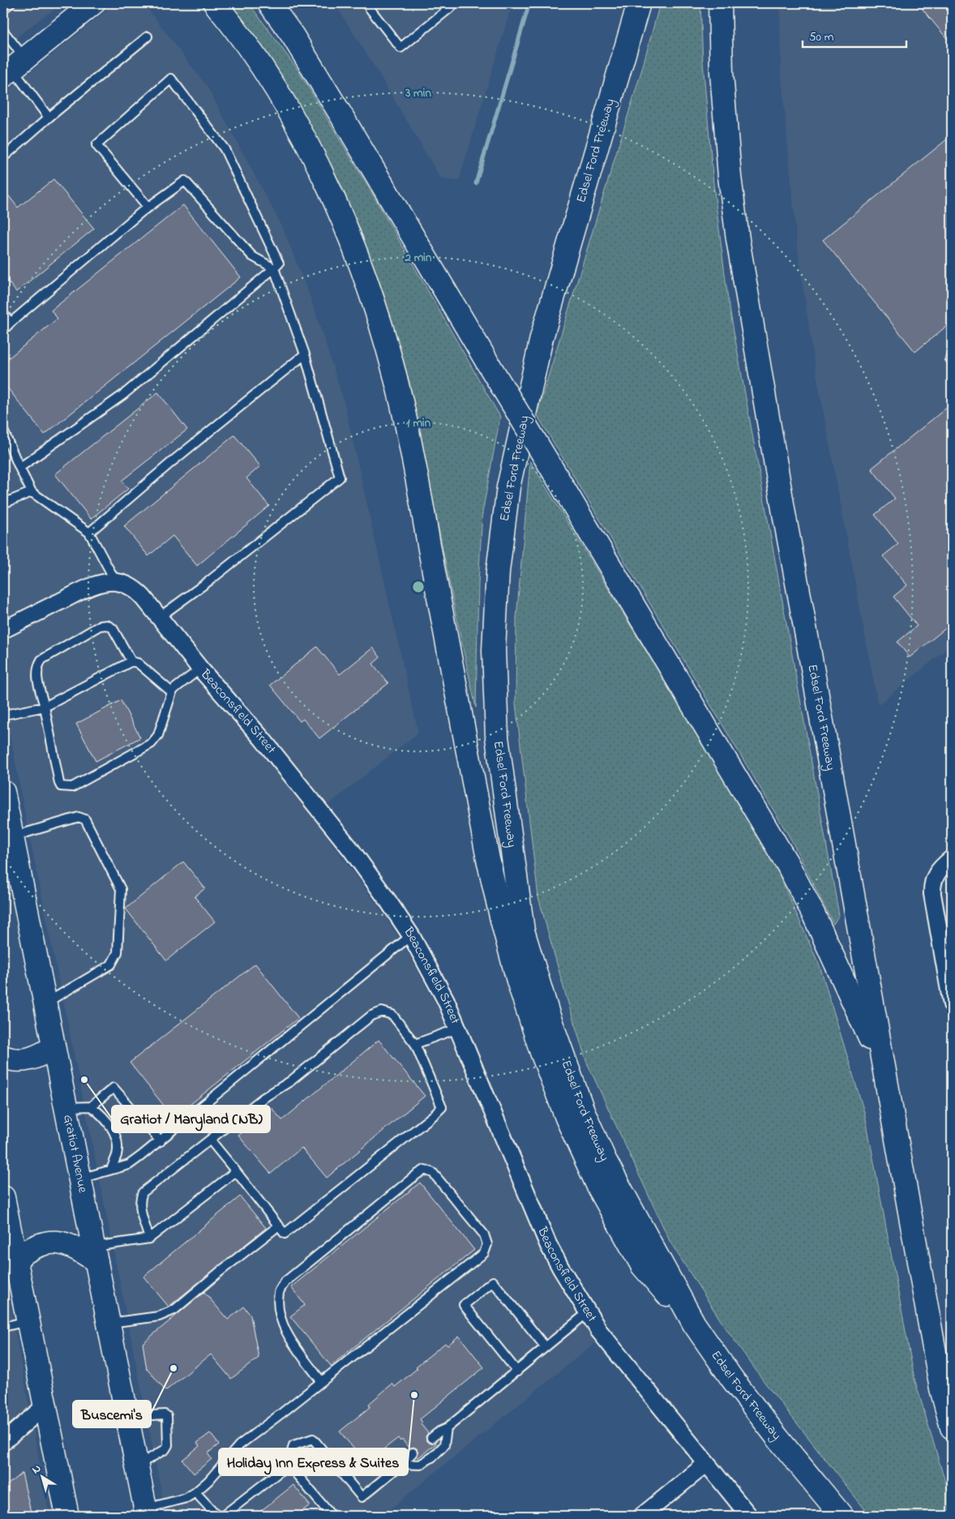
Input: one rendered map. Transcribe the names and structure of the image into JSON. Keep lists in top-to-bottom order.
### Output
{
  "streets": {
    "main road": ["Edsel Ford Freeway", "Gratiot Avenue"],
    "street": ["Beaconsfield Street"]
  },
  "places": ["Gratiot / Maryland (NB)", "Buscemi's", "Holiday Inn Express & Suites"],
  "scale_bar": "50 m",
  "north": "top left",
  "rings": ["3 min", "2 min", "1 min"]
}
